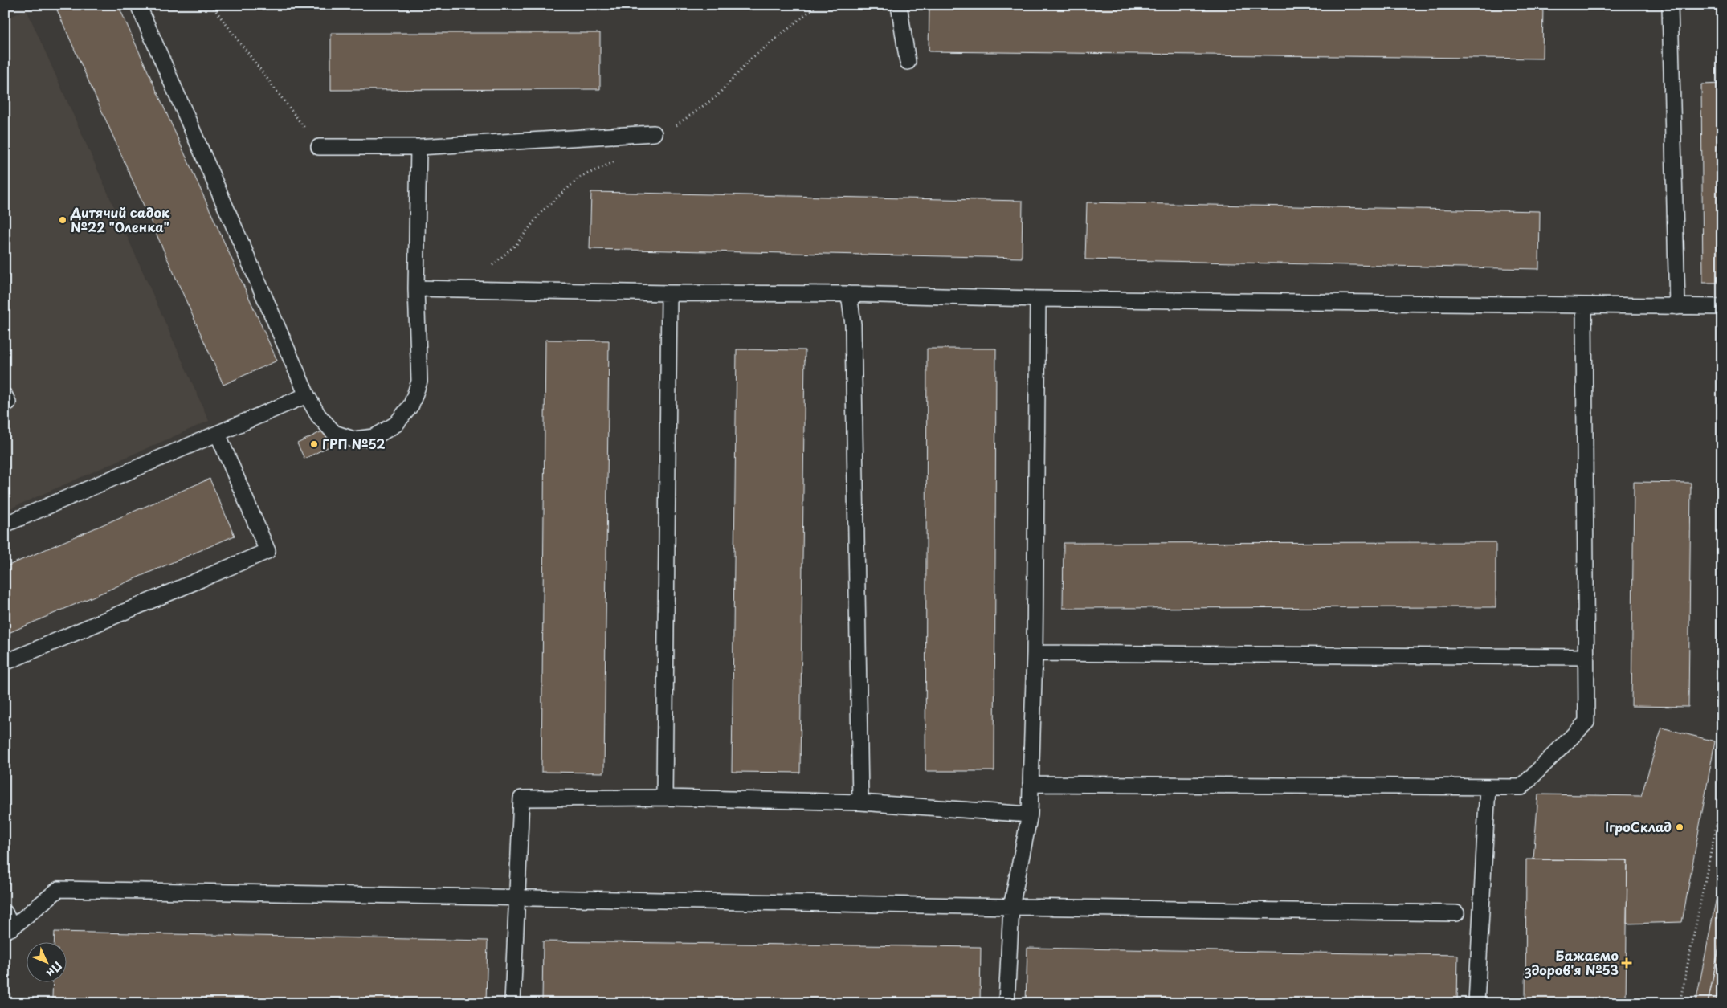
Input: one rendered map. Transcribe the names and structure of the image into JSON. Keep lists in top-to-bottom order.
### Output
{
  "places": {
    "other": ["Дитячий садок №22 \"Оленка\"", "ГРП №52", "ІгроСклад"],
    "health": ["Бажаємо здоров'я №53"]
  },
  "north": "bottom right"
}
